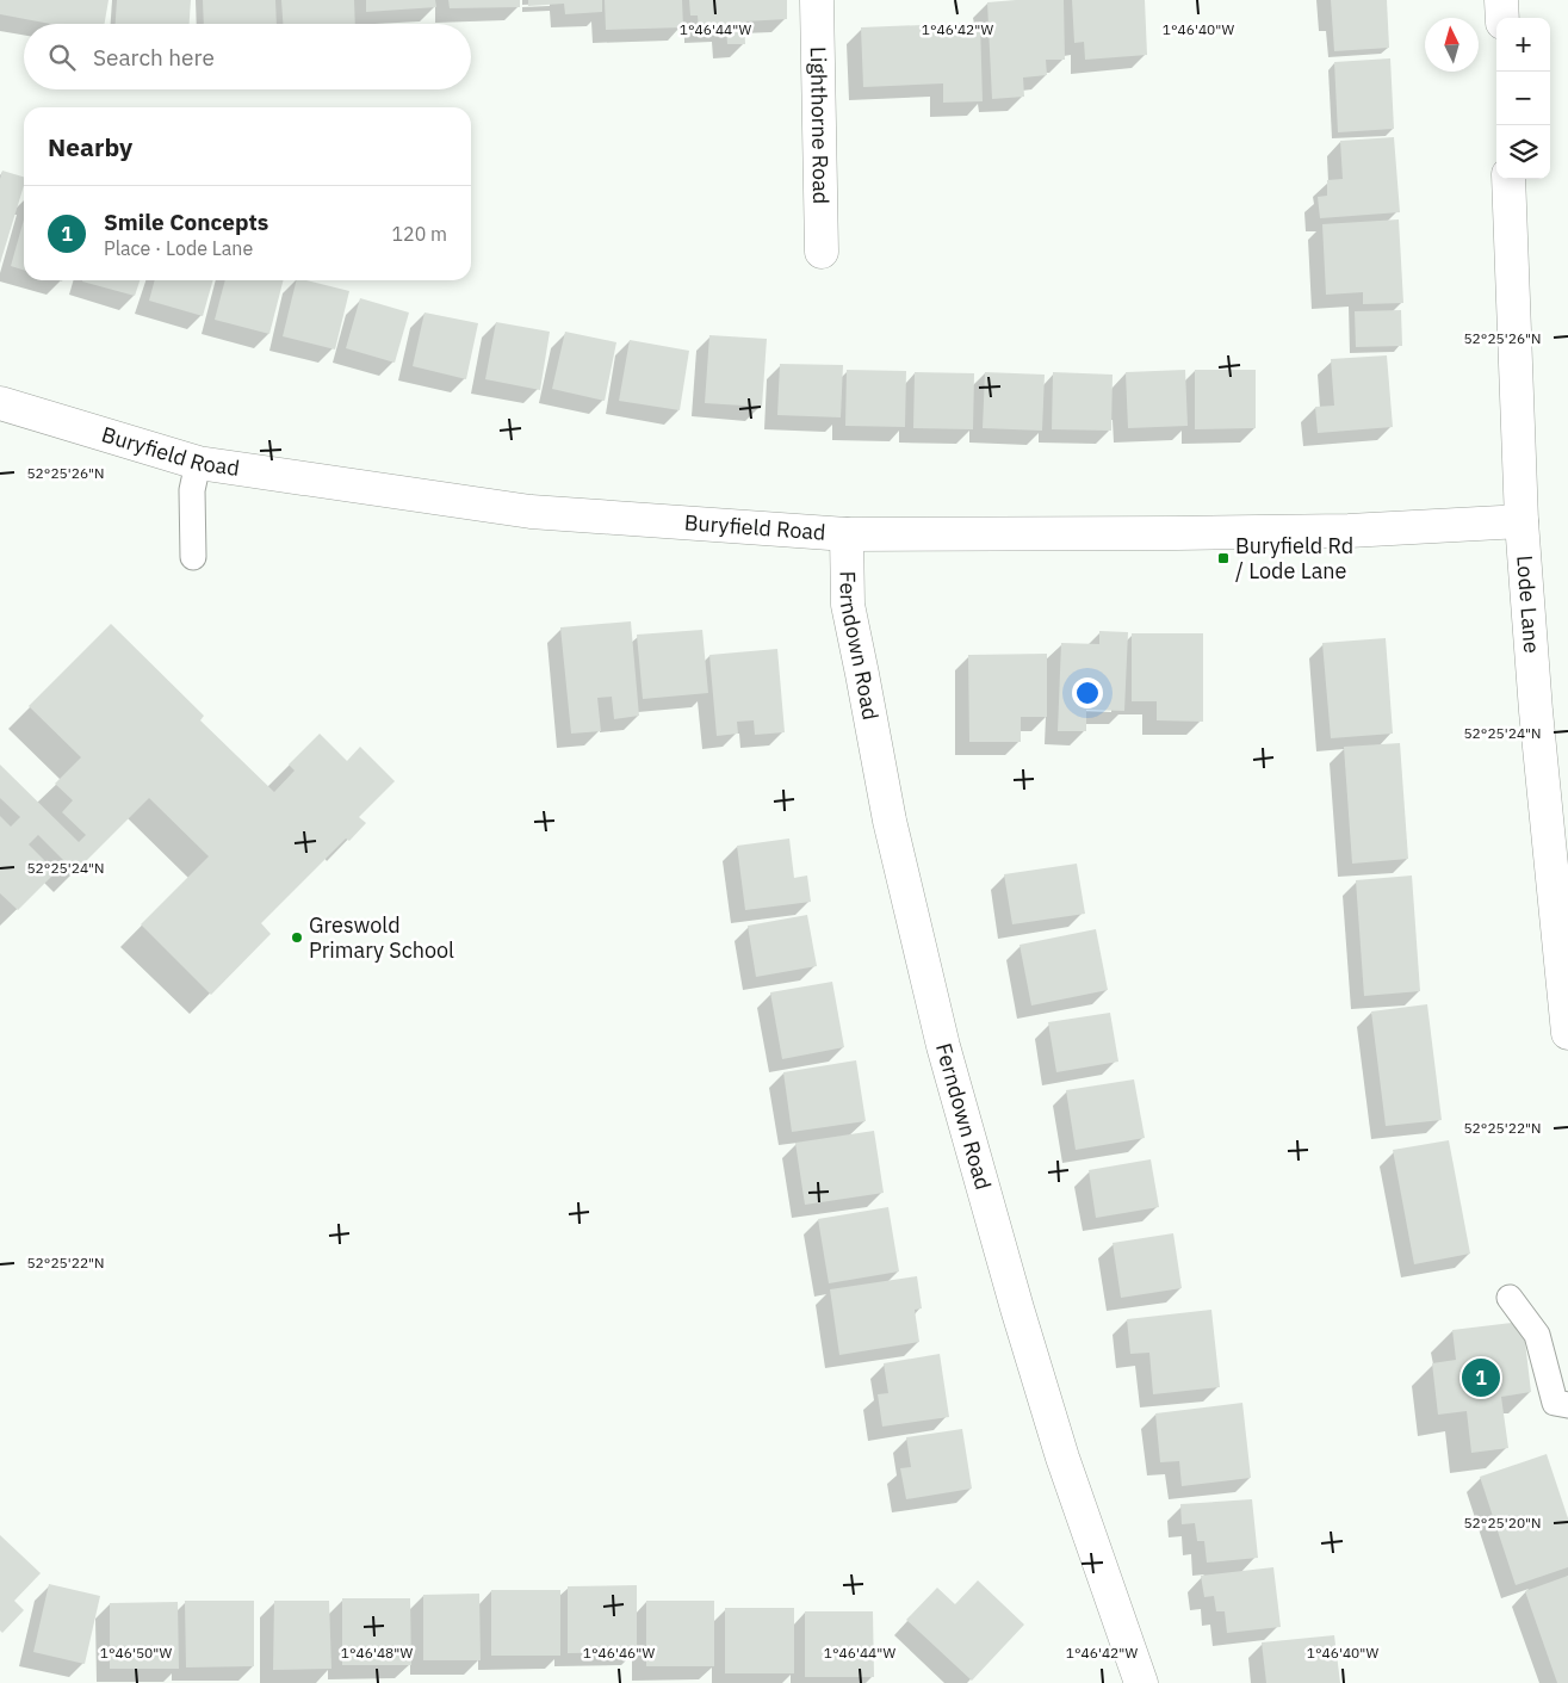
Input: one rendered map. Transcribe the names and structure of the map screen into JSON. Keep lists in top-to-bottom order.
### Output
{
  "streets": {
    "street": [
      "Lighthorne Road",
      "Buryfield Road",
      "Lode Lane",
      "Ferndown Road"
    ]
  },
  "crossings": [
    ["Buryfield Road", "Lode Lane"],
    ["Buryfield Road", "Ferndown Road"]
  ],
  "places": {
    "transit": ["Buryfield Rd / Lode Lane"],
    "other": ["Greswold Primary School"]
  },
  "north": "top",
  "page": {
    "map_buttons": ["+", "−"],
    "search": "Search here",
    "heading": "Nearby",
    "list": [
      {
        "mark": "1",
        "name": "Smile Concepts",
        "note": "Place · Lode Lane",
        "value": "120 m"
      }
    ],
    "pins": "1"
  },
  "coordinates": [
    "1°46'44\"W",
    "1°46'42\"W",
    "1°46'40\"W",
    "52°25'26\"N",
    "52°25'24\"N",
    "52°25'22\"N",
    "52°25'20\"N",
    "1°46'50\"W",
    "1°46'48\"W",
    "1°46'46\"W"
  ]
}
